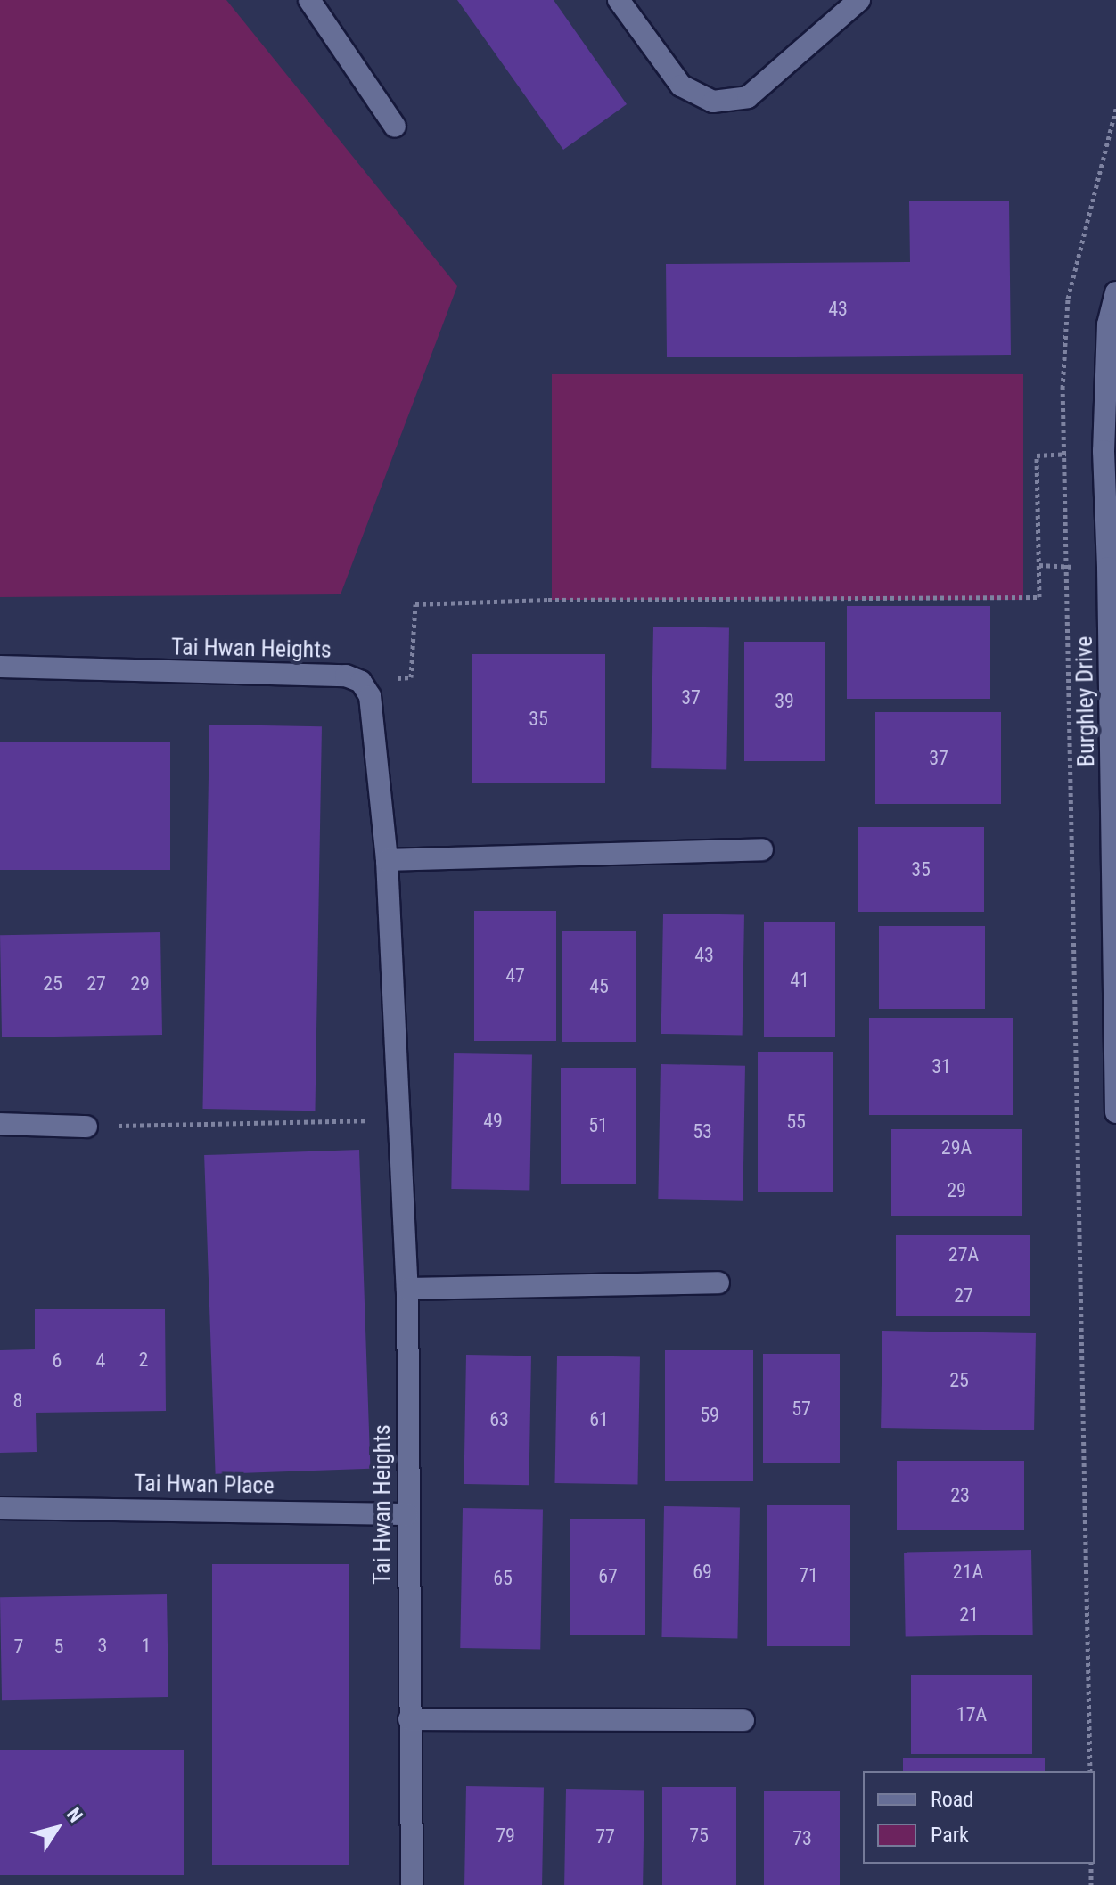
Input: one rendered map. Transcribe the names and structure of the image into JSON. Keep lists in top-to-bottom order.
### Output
{
  "streets": {
    "street": ["Tai Hwan Heights", "Burghley Drive", "Tai Hwan Place"]
  },
  "crossings": [
    ["Tai Hwan Heights", "Tai Hwan Place"]
  ],
  "house_numbers": [
    "43",
    "37",
    "39",
    "35",
    "37",
    "35",
    "43",
    "47",
    "41",
    "25",
    "27",
    "29",
    "45",
    "31",
    "49",
    "55",
    "51",
    "53",
    "29A",
    "29",
    "27A",
    "27",
    "2",
    "6",
    "4",
    "25",
    "8",
    "57",
    "59",
    "63",
    "61",
    "23",
    "69",
    "21A",
    "71",
    "67",
    "65",
    "21",
    "3",
    "1",
    "7",
    "5",
    "17A",
    "79",
    "75",
    "77",
    "73"
  ],
  "legend": ["Road", "Park"],
  "north": "top right"
}
